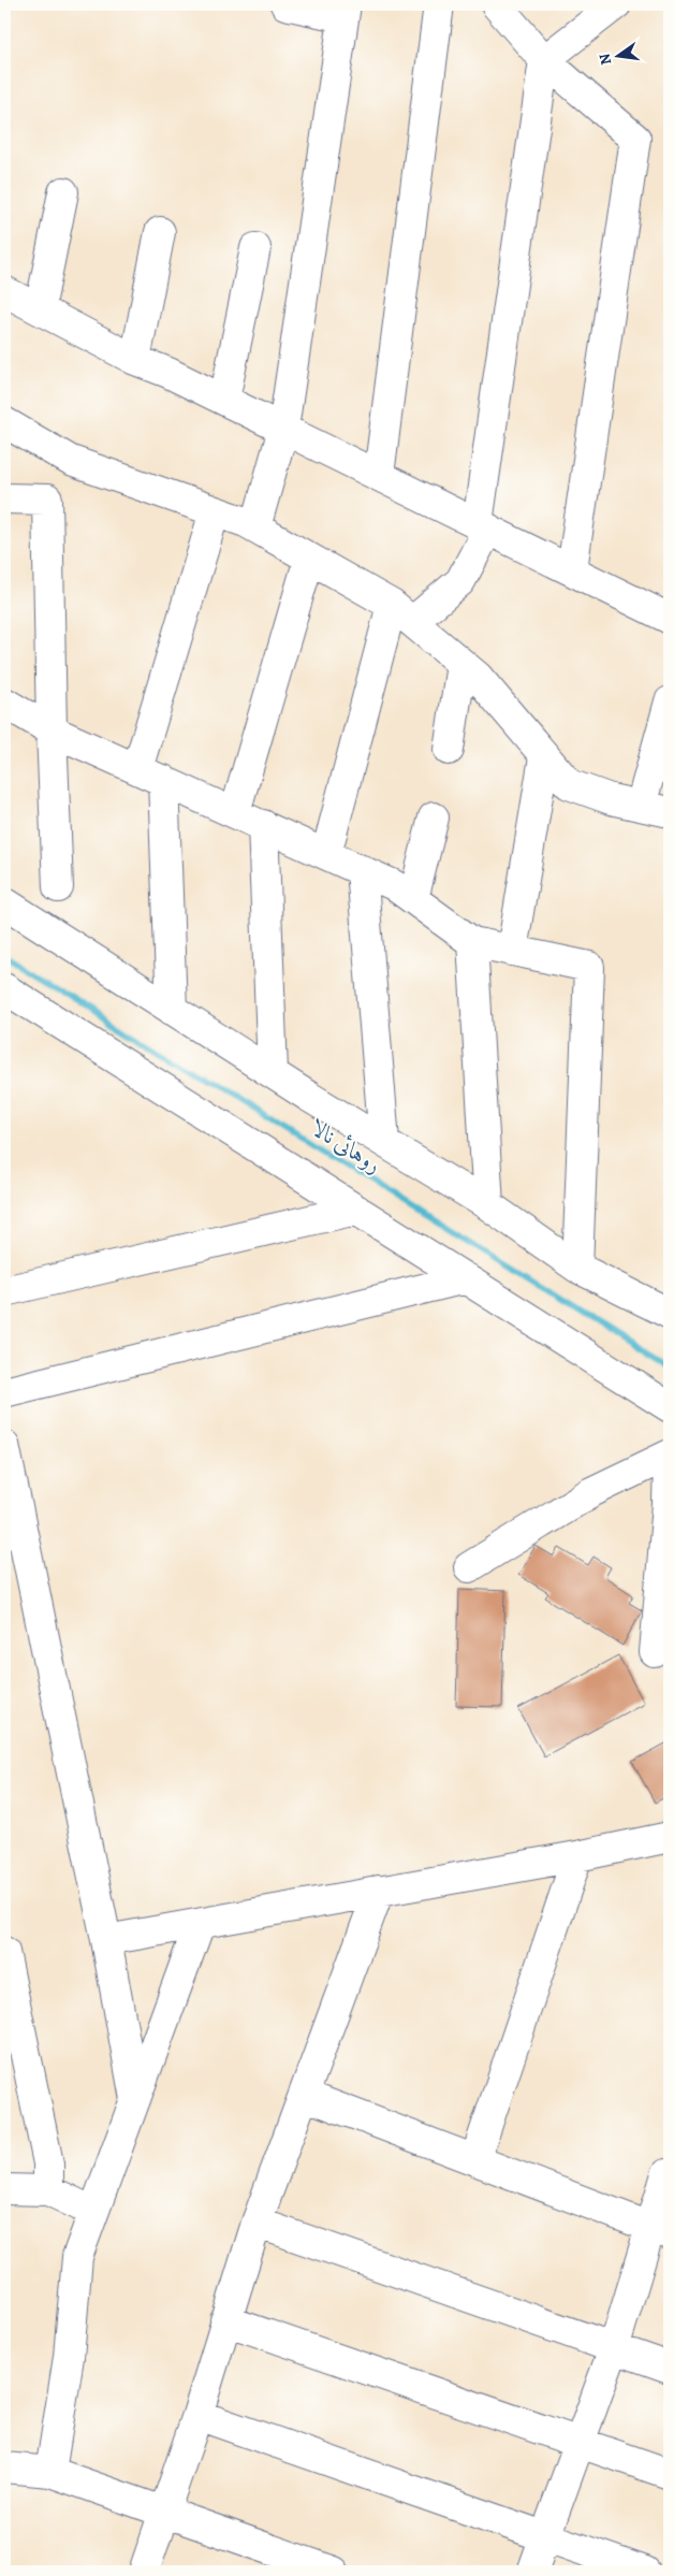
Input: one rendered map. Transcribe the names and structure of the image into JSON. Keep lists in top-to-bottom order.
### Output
{
  "water": ["روہائی نالا"],
  "north": "left"
}
